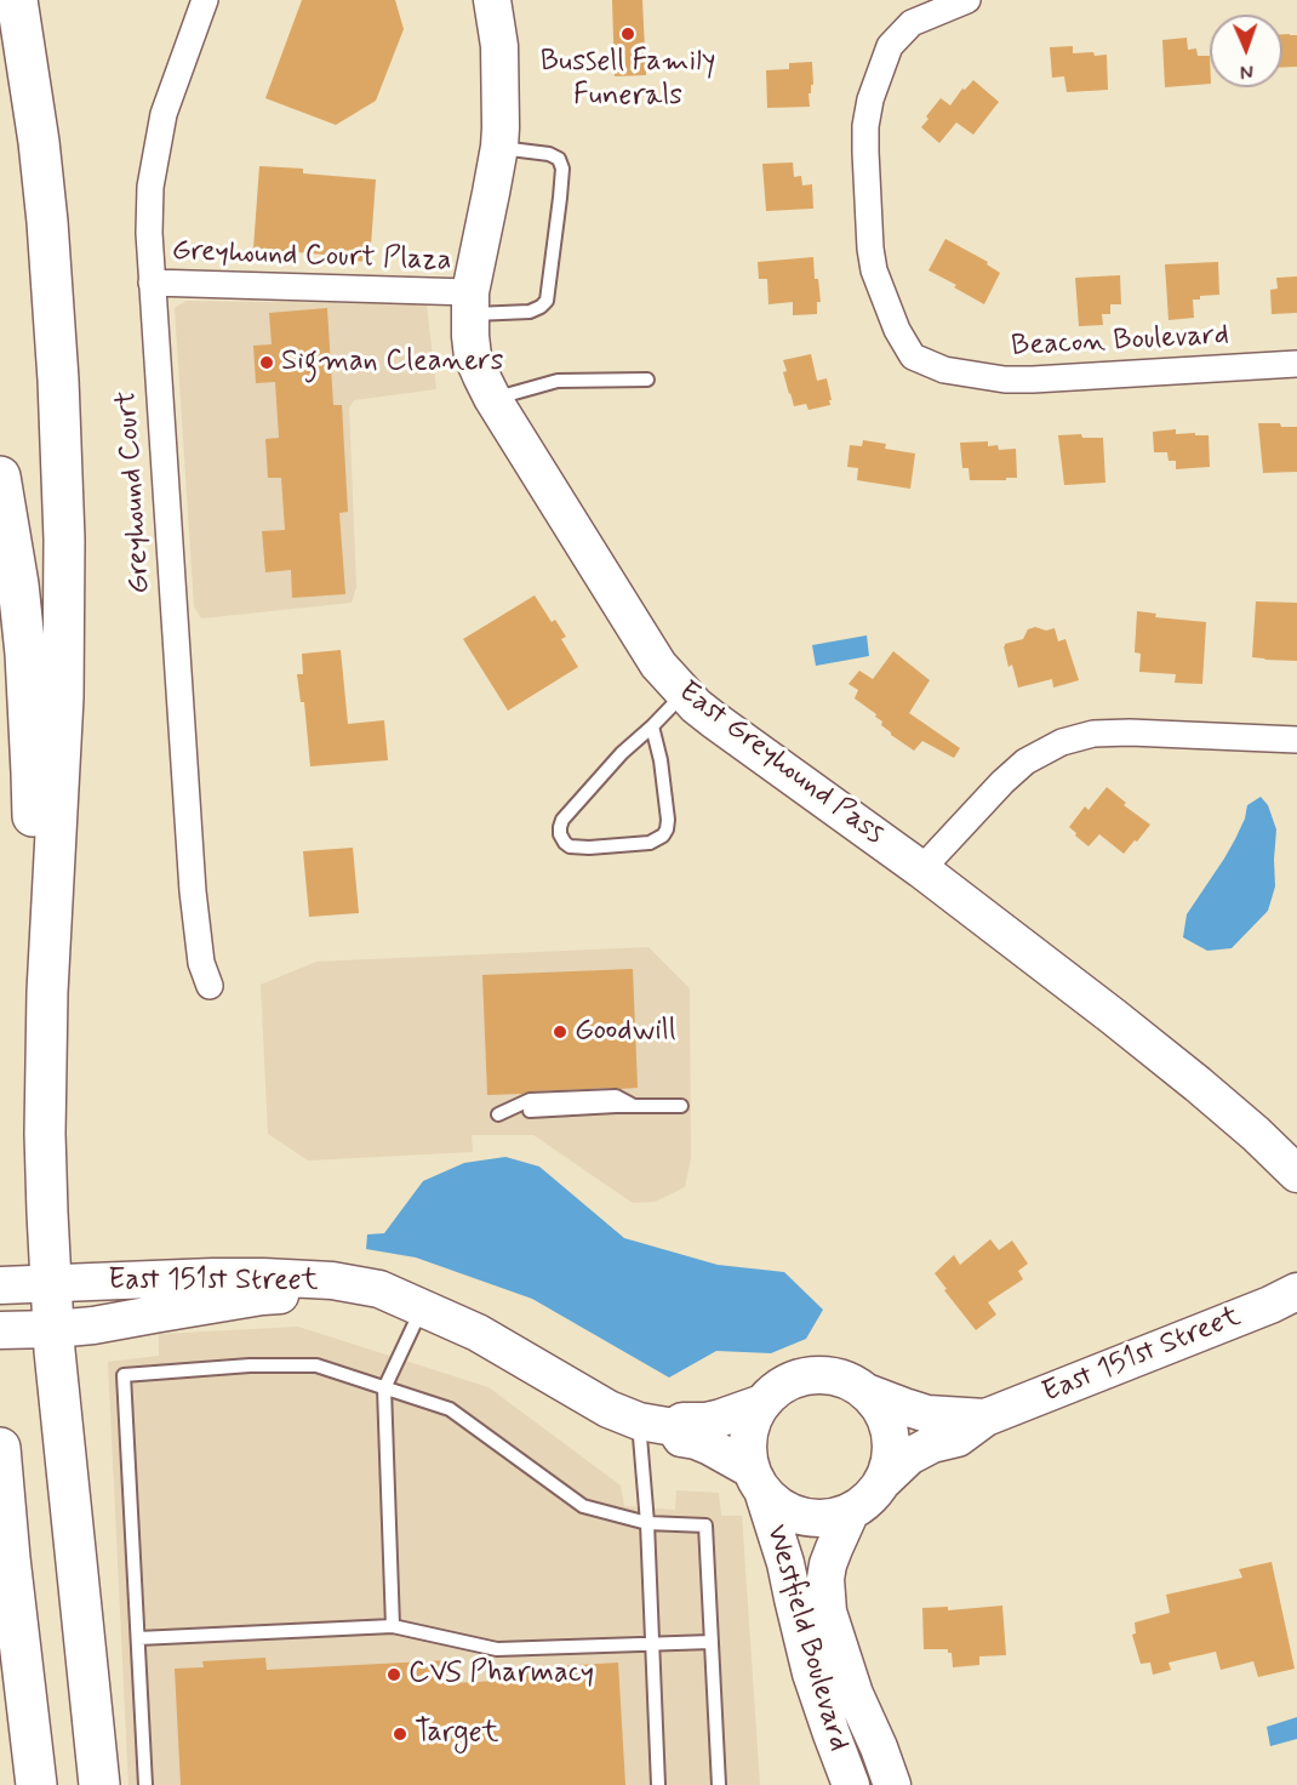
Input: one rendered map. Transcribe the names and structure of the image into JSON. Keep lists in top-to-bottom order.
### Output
{
  "streets": {
    "street": [
      "Greyhound Court Plaza",
      "Beacon Boulevard",
      "Greyhound Court",
      "East Greyhound Pass",
      "East 151st Street",
      "Westfield Boulevard"
    ]
  },
  "crossings": [
    ["Greyhound Court Plaza", "Greyhound Court"],
    ["Greyhound Court Plaza", "East Greyhound Pass"],
    ["East 151st Street", "Westfield Boulevard"]
  ],
  "places": [
    "Bussell Family Funerals",
    "Sigman Cleaners",
    "Goodwill",
    "CVS Pharmacy",
    "Target"
  ],
  "north": "bottom"
}
